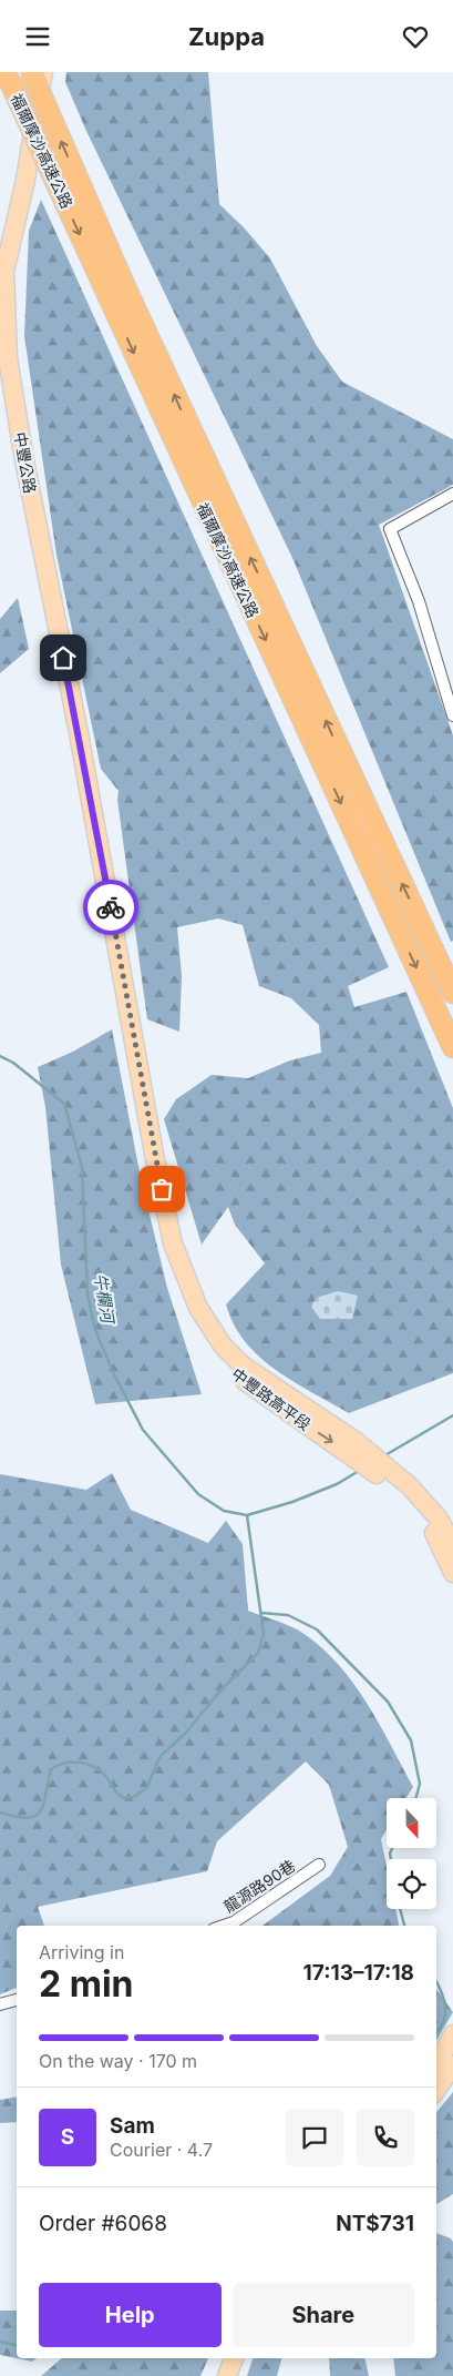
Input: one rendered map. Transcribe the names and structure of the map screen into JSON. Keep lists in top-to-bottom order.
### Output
{
  "streets": {
    "highway": ["福爾摩沙高速公路"],
    "main road": ["中豐公路", "中豐路高平段"],
    "street": ["龍源路90巷"]
  },
  "crossings": [
    ["福爾摩沙高速公路", "中豐公路"],
    ["中豐公路", "中豐路高平段"]
  ],
  "water": ["牛欄河"],
  "north": "bottom",
  "page": {
    "header": "Zuppa",
    "heading": ["2 min", "Arriving in", "17:13–17:18"],
    "panel": [
      "Sam",
      "Courier · 4.7",
      "Order #6068",
      "NT$731"
    ],
    "bar": "On the way · 170 m",
    "round": "S",
    "buttons": ["Help", "Share"]
  }
}
